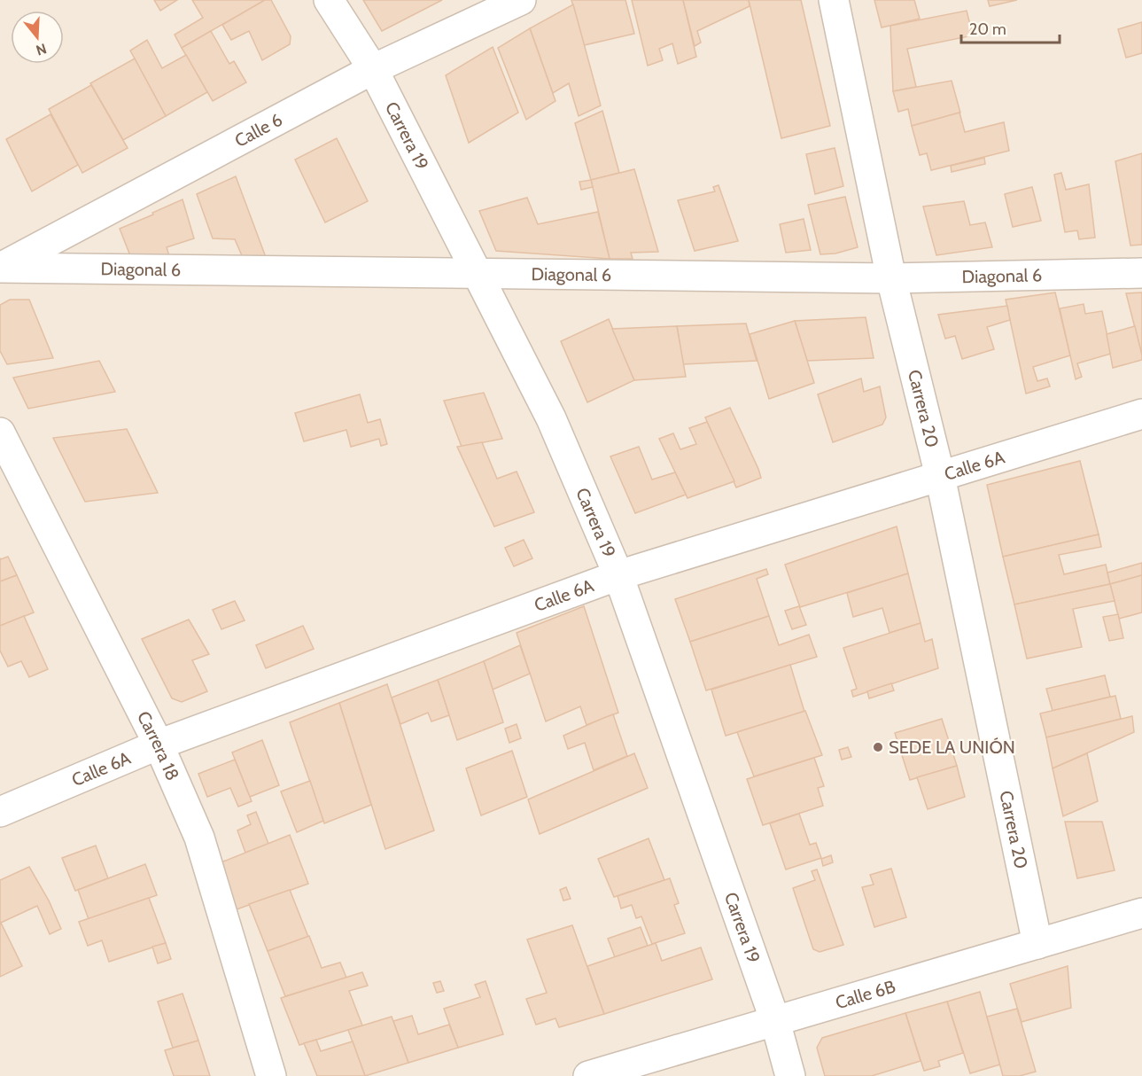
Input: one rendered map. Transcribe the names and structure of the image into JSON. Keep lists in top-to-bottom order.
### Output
{
  "streets": {
    "street": [
      "Calle 6",
      "Carrera 19",
      "Diagonal 6",
      "Carrera 20",
      "Calle 6A",
      "Carrera 18",
      "Calle 6B"
    ]
  },
  "crossings": [
    ["Calle 6", "Carrera 19"],
    ["Calle 6", "Diagonal 6"],
    ["Carrera 19", "Diagonal 6"],
    ["Carrera 19", "Calle 6A"],
    ["Carrera 19", "Calle 6B"],
    ["Diagonal 6", "Carrera 20"],
    ["Carrera 20", "Calle 6A"],
    ["Carrera 20", "Calle 6B"],
    ["Calle 6A", "Carrera 18"]
  ],
  "places": ["SEDE LA UNIÓN"],
  "scale_bar": "20 m",
  "north": "bottom"
}
